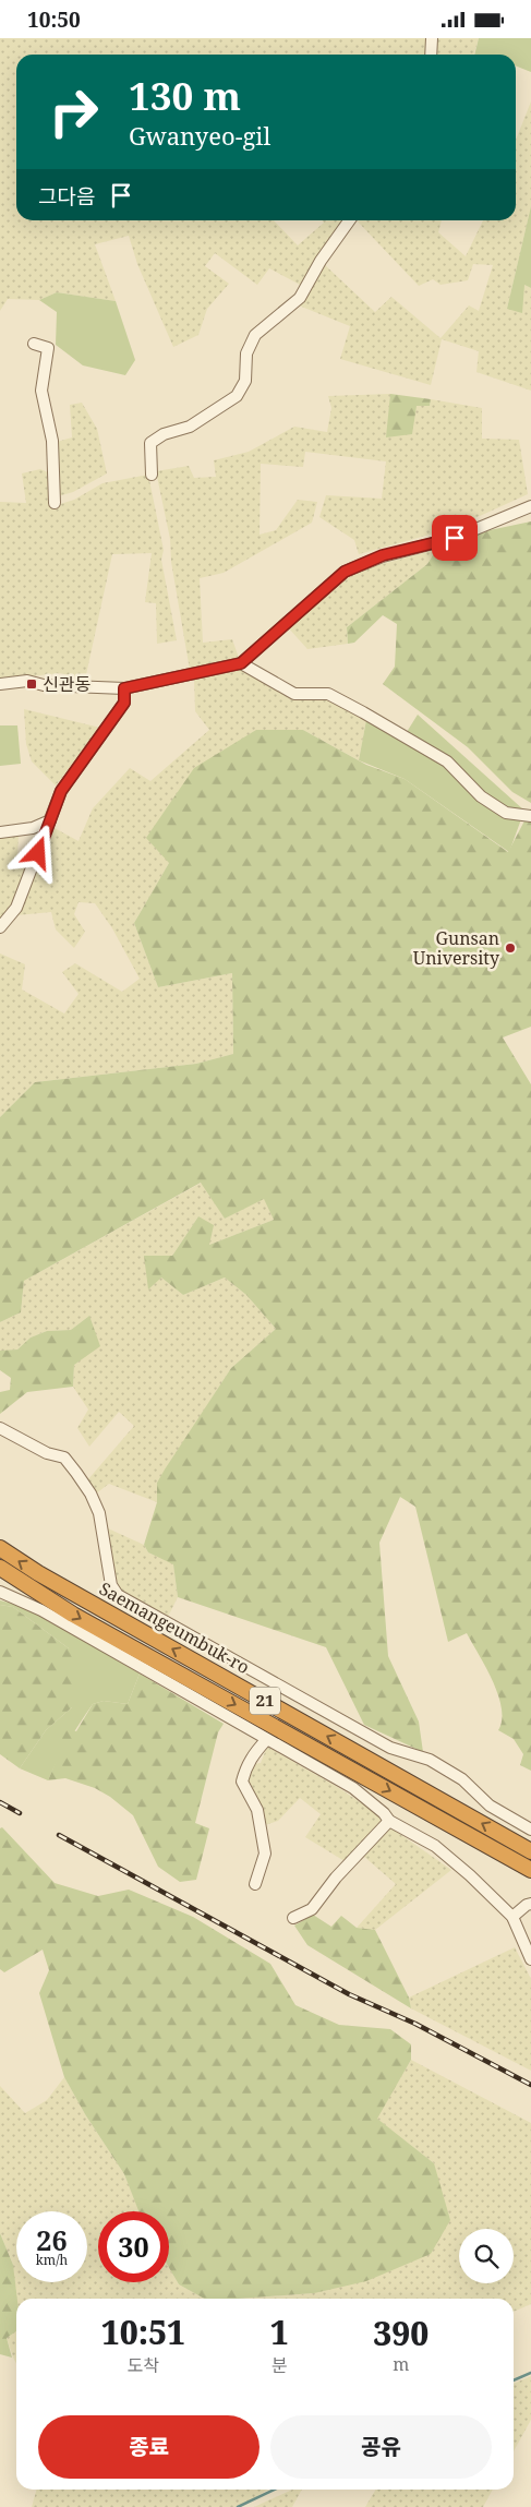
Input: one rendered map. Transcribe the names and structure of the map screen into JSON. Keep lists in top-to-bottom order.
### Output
{
  "streets": {
    "highway": ["Saemangeumbuk-ro", "21"]
  },
  "places": {
    "transit": ["신관동"],
    "other": ["Gunsan University"]
  },
  "page": {
    "status": "10:50",
    "turn": ["130 m", "Gwanyeo-gil"],
    "then": "그다음",
    "speed": "26 km/h",
    "limit": "30",
    "eta": [
      "10:51",
      "도착",
      "1",
      "분",
      "390",
      "m"
    ],
    "buttons": ["종료", "공유"]
  }
}
